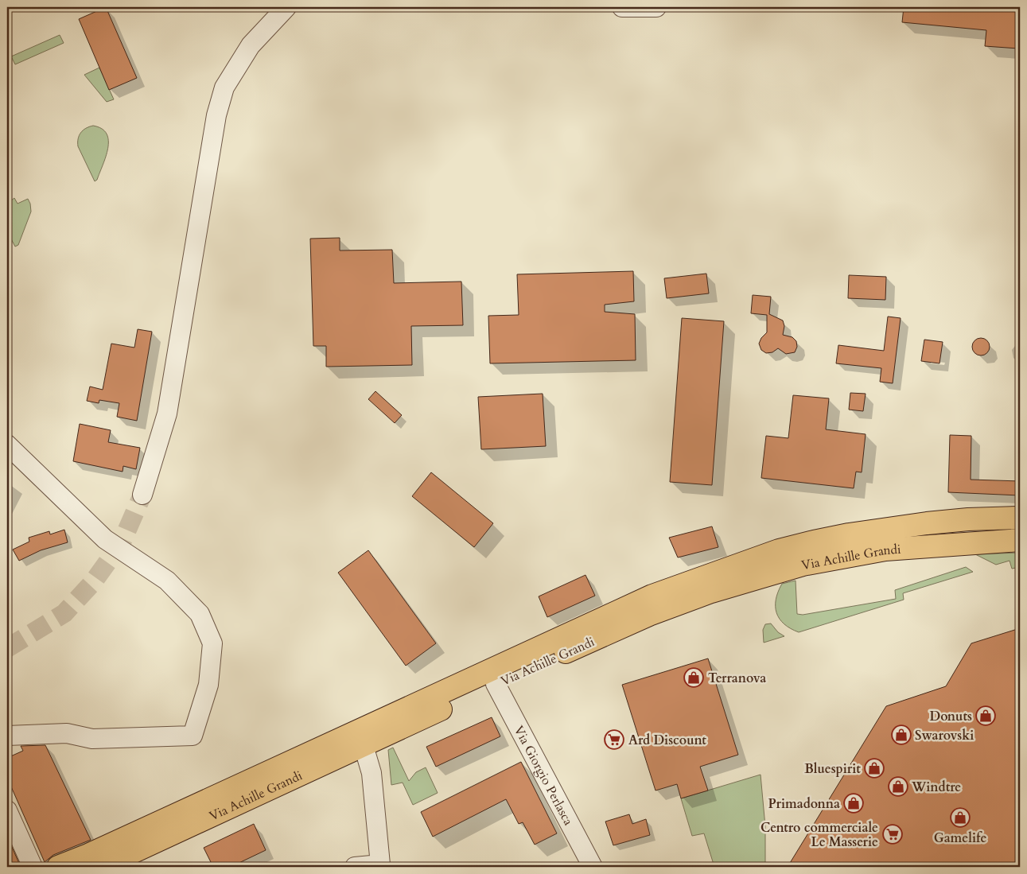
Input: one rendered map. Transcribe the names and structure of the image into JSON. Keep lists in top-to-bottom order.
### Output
{
  "streets": {
    "main road": ["Via Achille Grandi"],
    "street": ["Via Giorgio Perlasca"]
  },
  "crossings": [
    ["Via Achille Grandi", "Via Giorgio Perlasca"]
  ],
  "places": {
    "shop": [
      "Terranova",
      "Donuts",
      "Swarovski",
      "Bluespirit",
      "Windtre",
      "Primadonna",
      "Gamelife"
    ],
    "supermarket": ["Ard Discount", "Centro commerciale Le Masserie"]
  }
}
